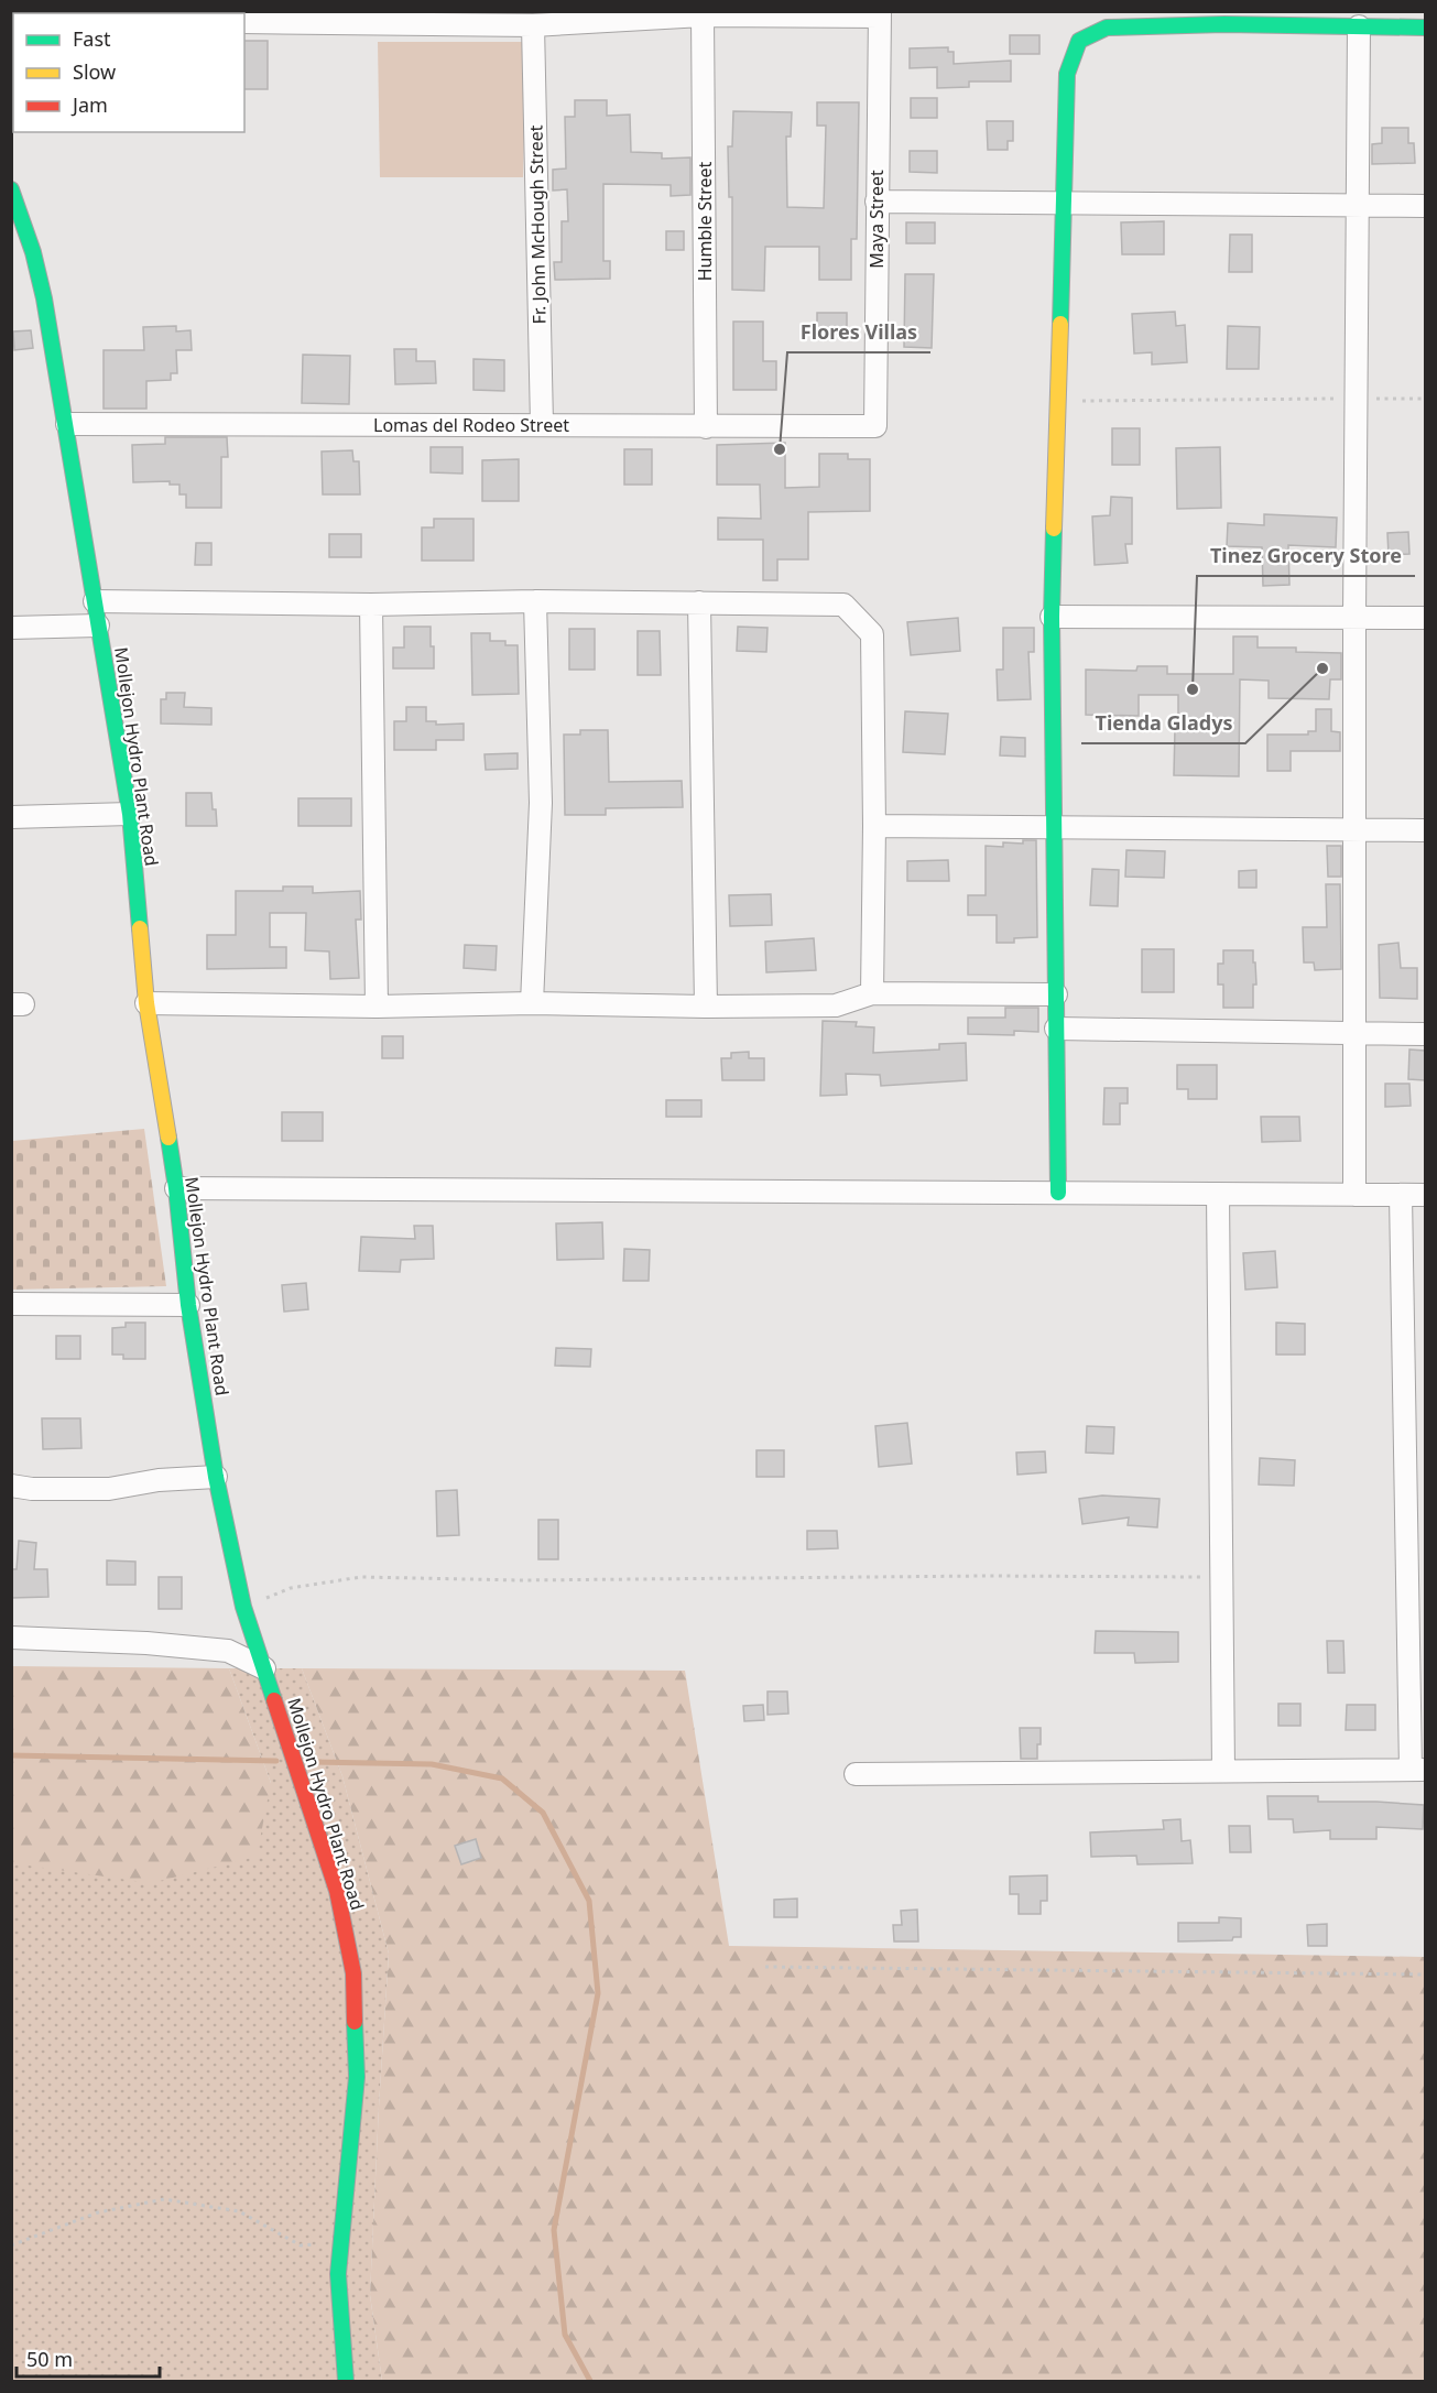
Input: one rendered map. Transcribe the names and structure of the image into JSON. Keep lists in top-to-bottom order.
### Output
{
  "streets": {
    "street": [
      "Maya Street",
      "Humble Street",
      "Fr. John McHough Street",
      "Lomas del Rodeo Street",
      "Mollejon Hydro Plant Road"
    ]
  },
  "crossings": [
    ["Maya Street", "Lomas del Rodeo Street"],
    ["Humble Street", "Lomas del Rodeo Street"],
    ["Fr. John McHough Street", "Lomas del Rodeo Street"],
    ["Lomas del Rodeo Street", "Mollejon Hydro Plant Road"]
  ],
  "places": ["Flores Villas", "Tienda Gladys", "Tinez Grocery Store"],
  "legend": ["Fast", "Slow", "Jam"],
  "scale_bar": "50 m"
}
